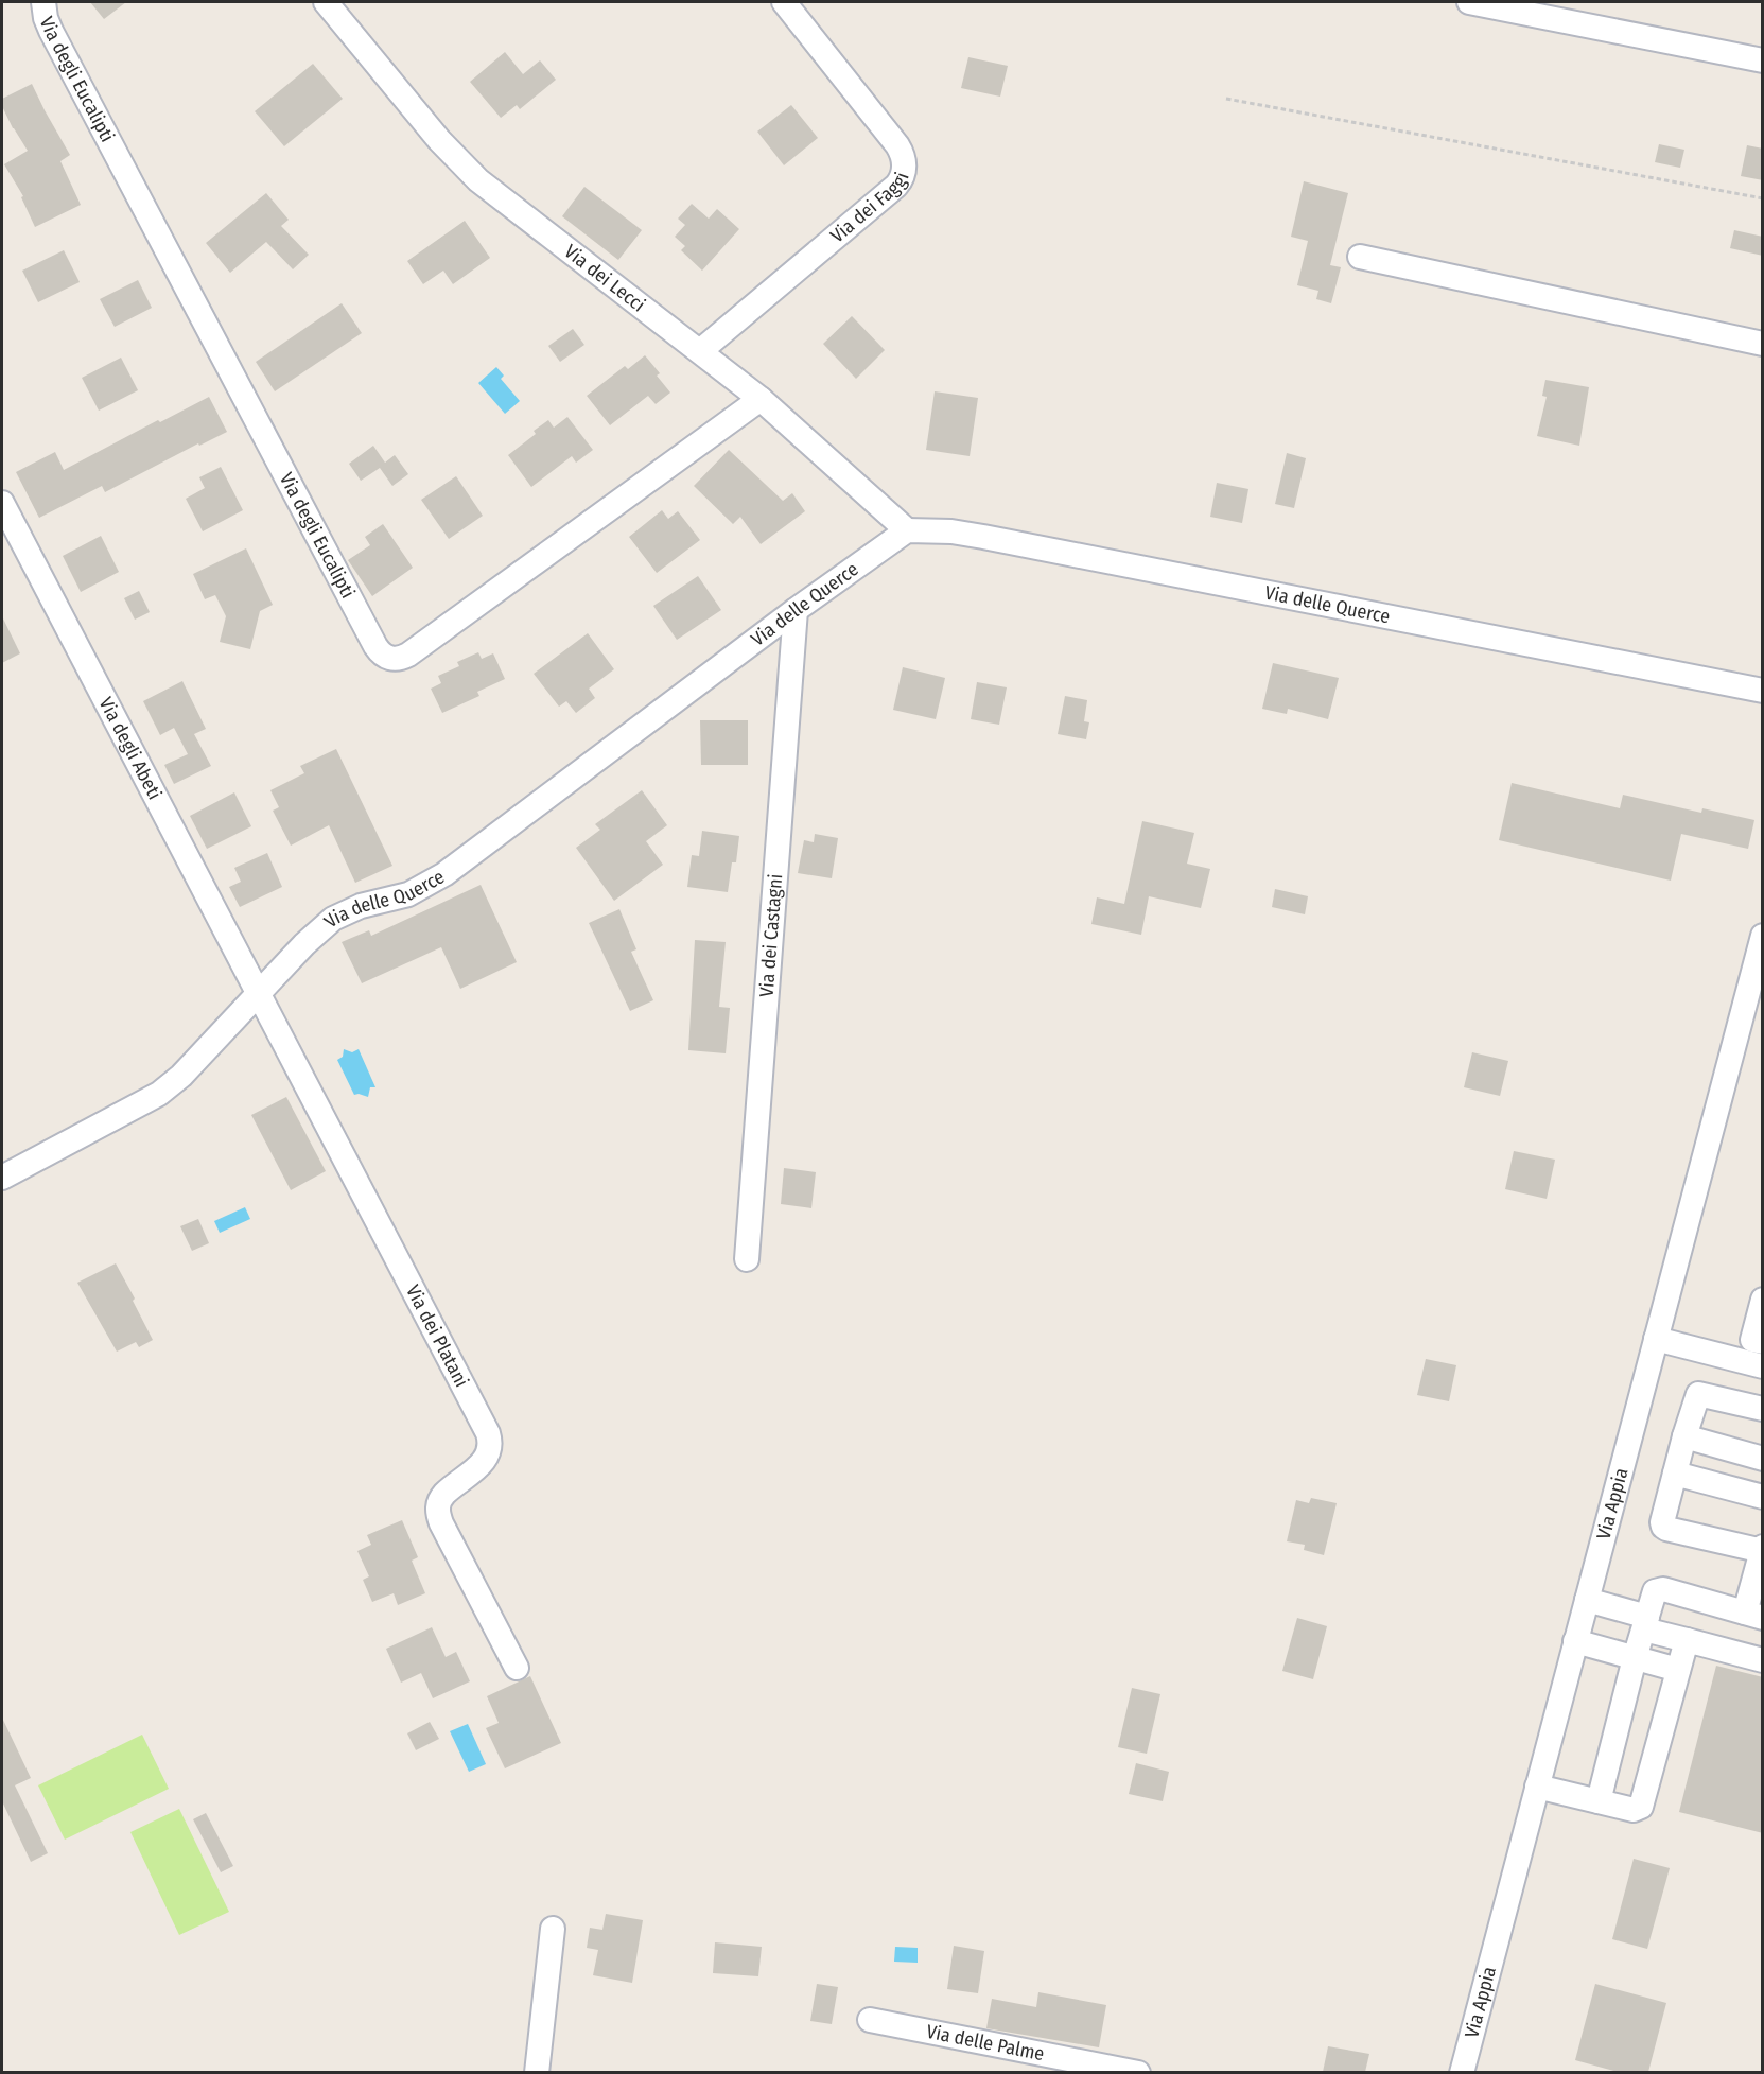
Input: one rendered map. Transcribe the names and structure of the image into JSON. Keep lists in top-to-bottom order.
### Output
{
  "streets": {
    "street": [
      "Via degli Eucalipti",
      "Via dei Faggi",
      "Via dei Lecci",
      "Via delle Querce",
      "Via degli Abeti",
      "Via dei Castagni",
      "Via dei Platani",
      "Via Appia",
      "Via delle Palme"
    ]
  },
  "crossings": [
    ["Via degli Eucalipti", "Via dei Lecci"],
    ["Via dei Faggi", "Via dei Lecci"],
    ["Via dei Lecci", "Via delle Querce"],
    ["Via delle Querce", "Via degli Abeti"],
    ["Via delle Querce", "Via dei Castagni"],
    ["Via delle Querce", "Via dei Platani"],
    ["Via degli Abeti", "Via dei Platani"]
  ]
}
